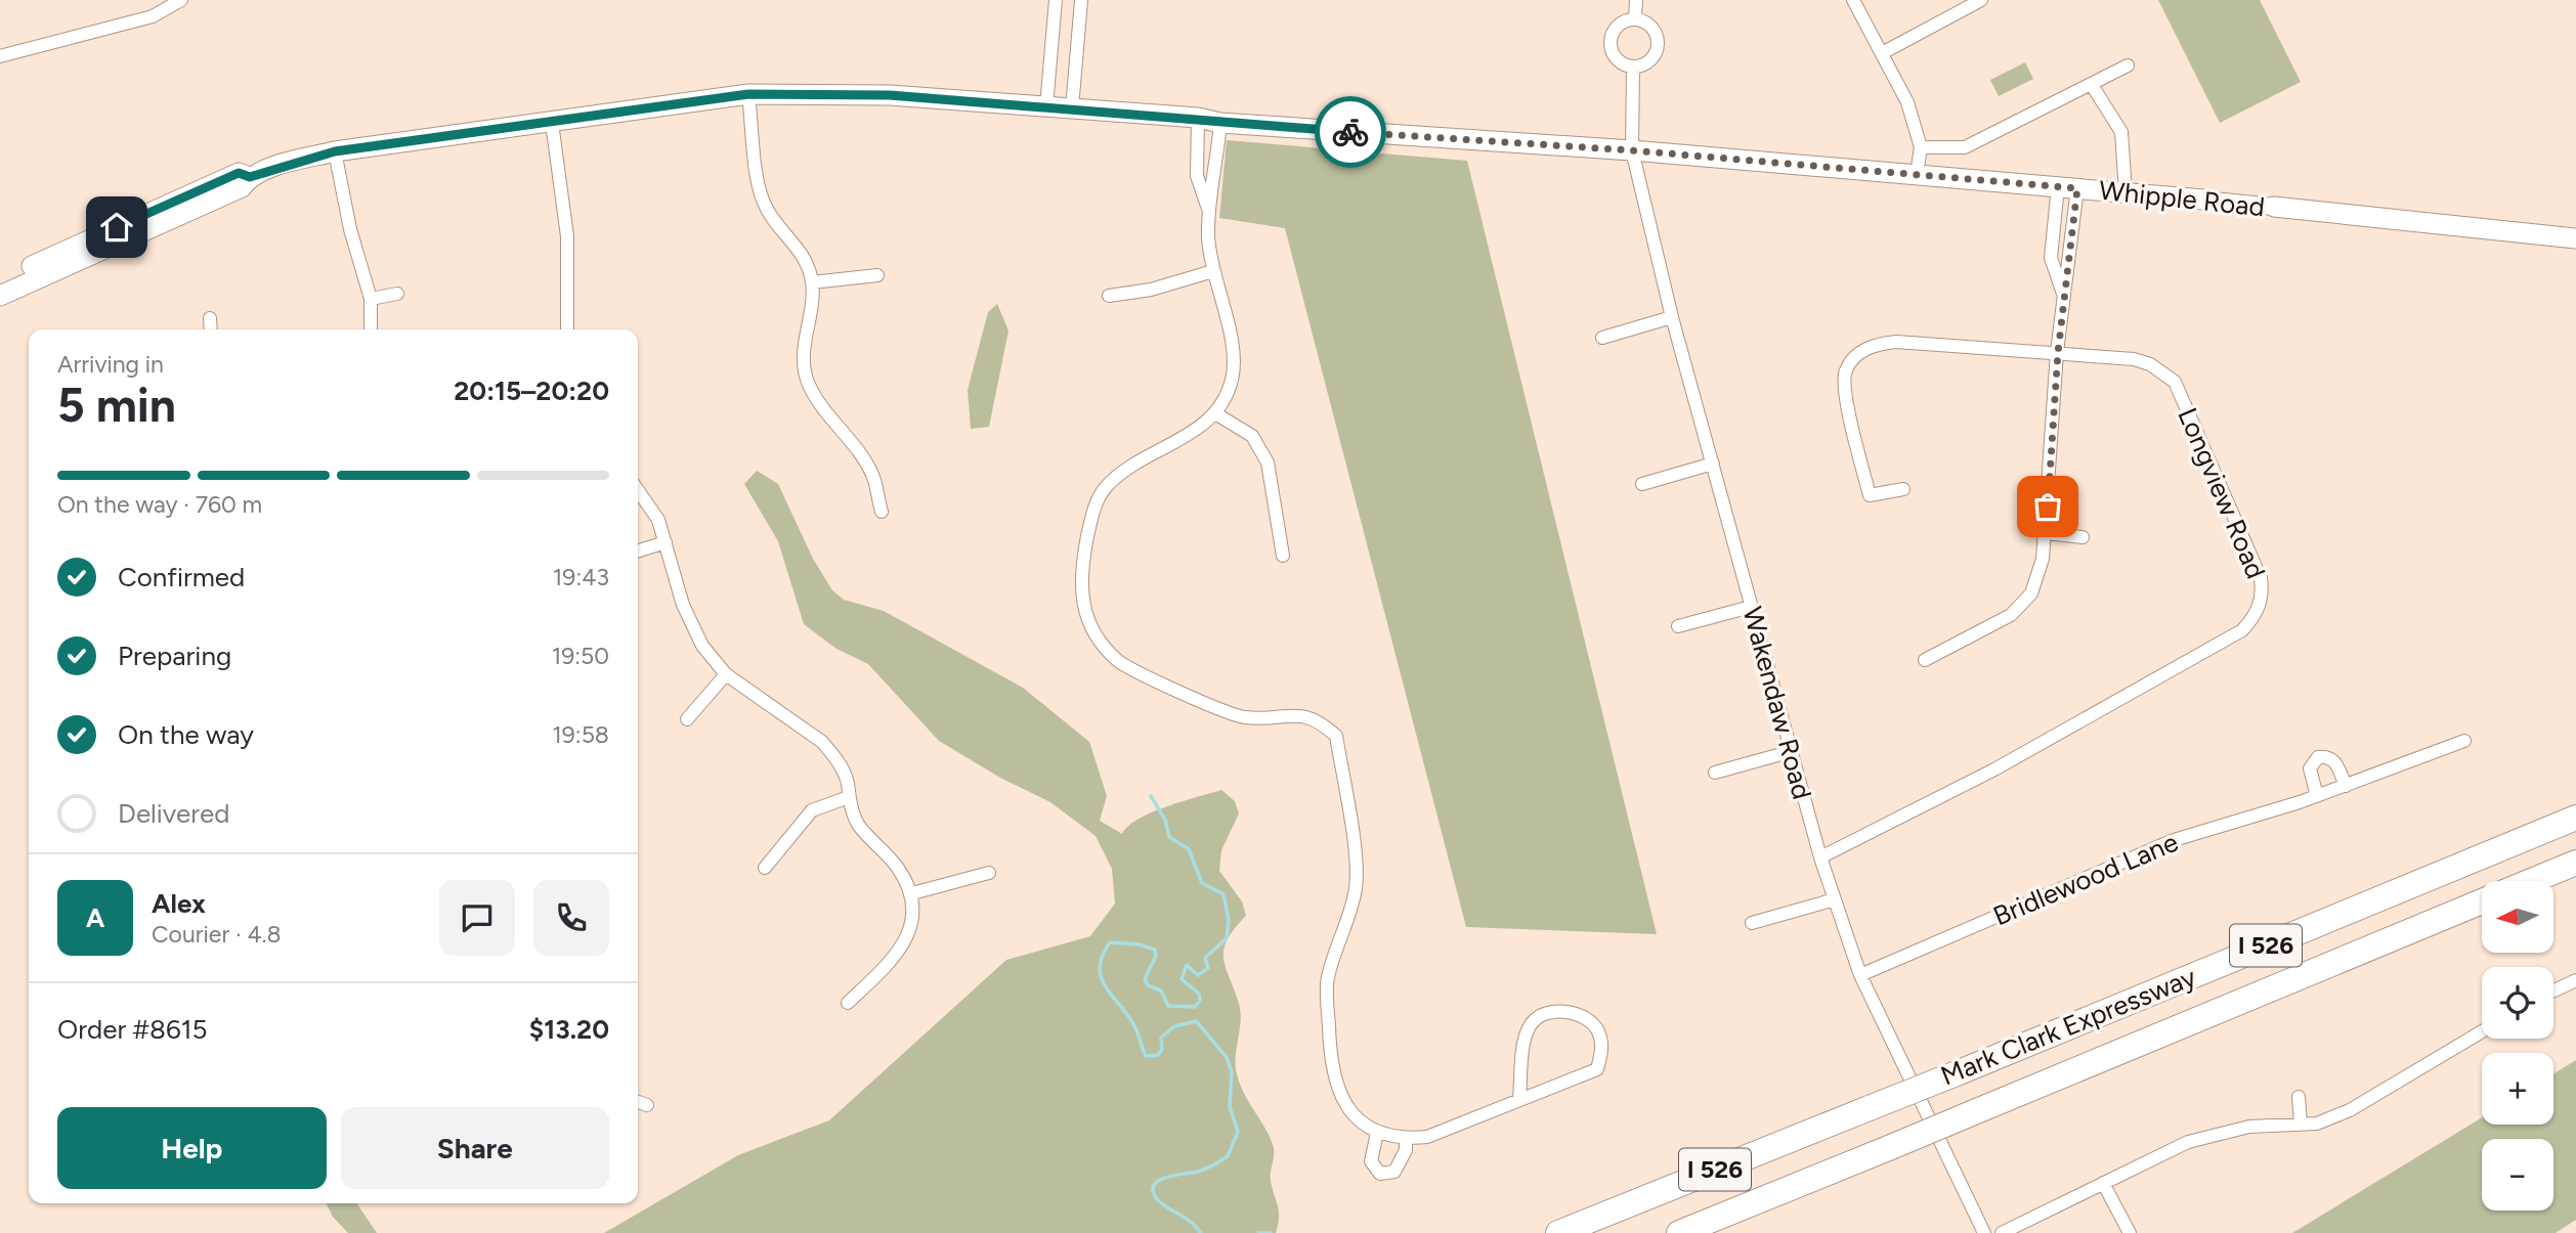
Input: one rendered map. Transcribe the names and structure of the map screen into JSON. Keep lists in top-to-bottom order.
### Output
{
  "streets": {
    "highway": ["I 526", "Mark Clark Expressway"],
    "main road": ["Whipple Road"],
    "street": ["Longview Road", "Wakendaw Road", "Bridlewood Lane"]
  },
  "crossings": [
    ["Whipple Road", "Wakendaw Road"],
    ["Longview Road", "Wakendaw Road"],
    ["Wakendaw Road", "Bridlewood Lane"]
  ],
  "north": "left",
  "page": {
    "heading": ["5 min", "Arriving in", "20:15–20:20"],
    "panel": [
      "Alex",
      "Courier · 4.8",
      "Order #8615",
      "$13.20"
    ],
    "bar": "On the way · 760 m",
    "list": [
      ["Confirmed", "19:43"],
      ["Preparing", "19:50"],
      ["On the way", "19:58"],
      "Delivered"
    ],
    "round": "A",
    "map_buttons": ["+", "−"],
    "buttons": ["Help", "Share"]
  }
}
